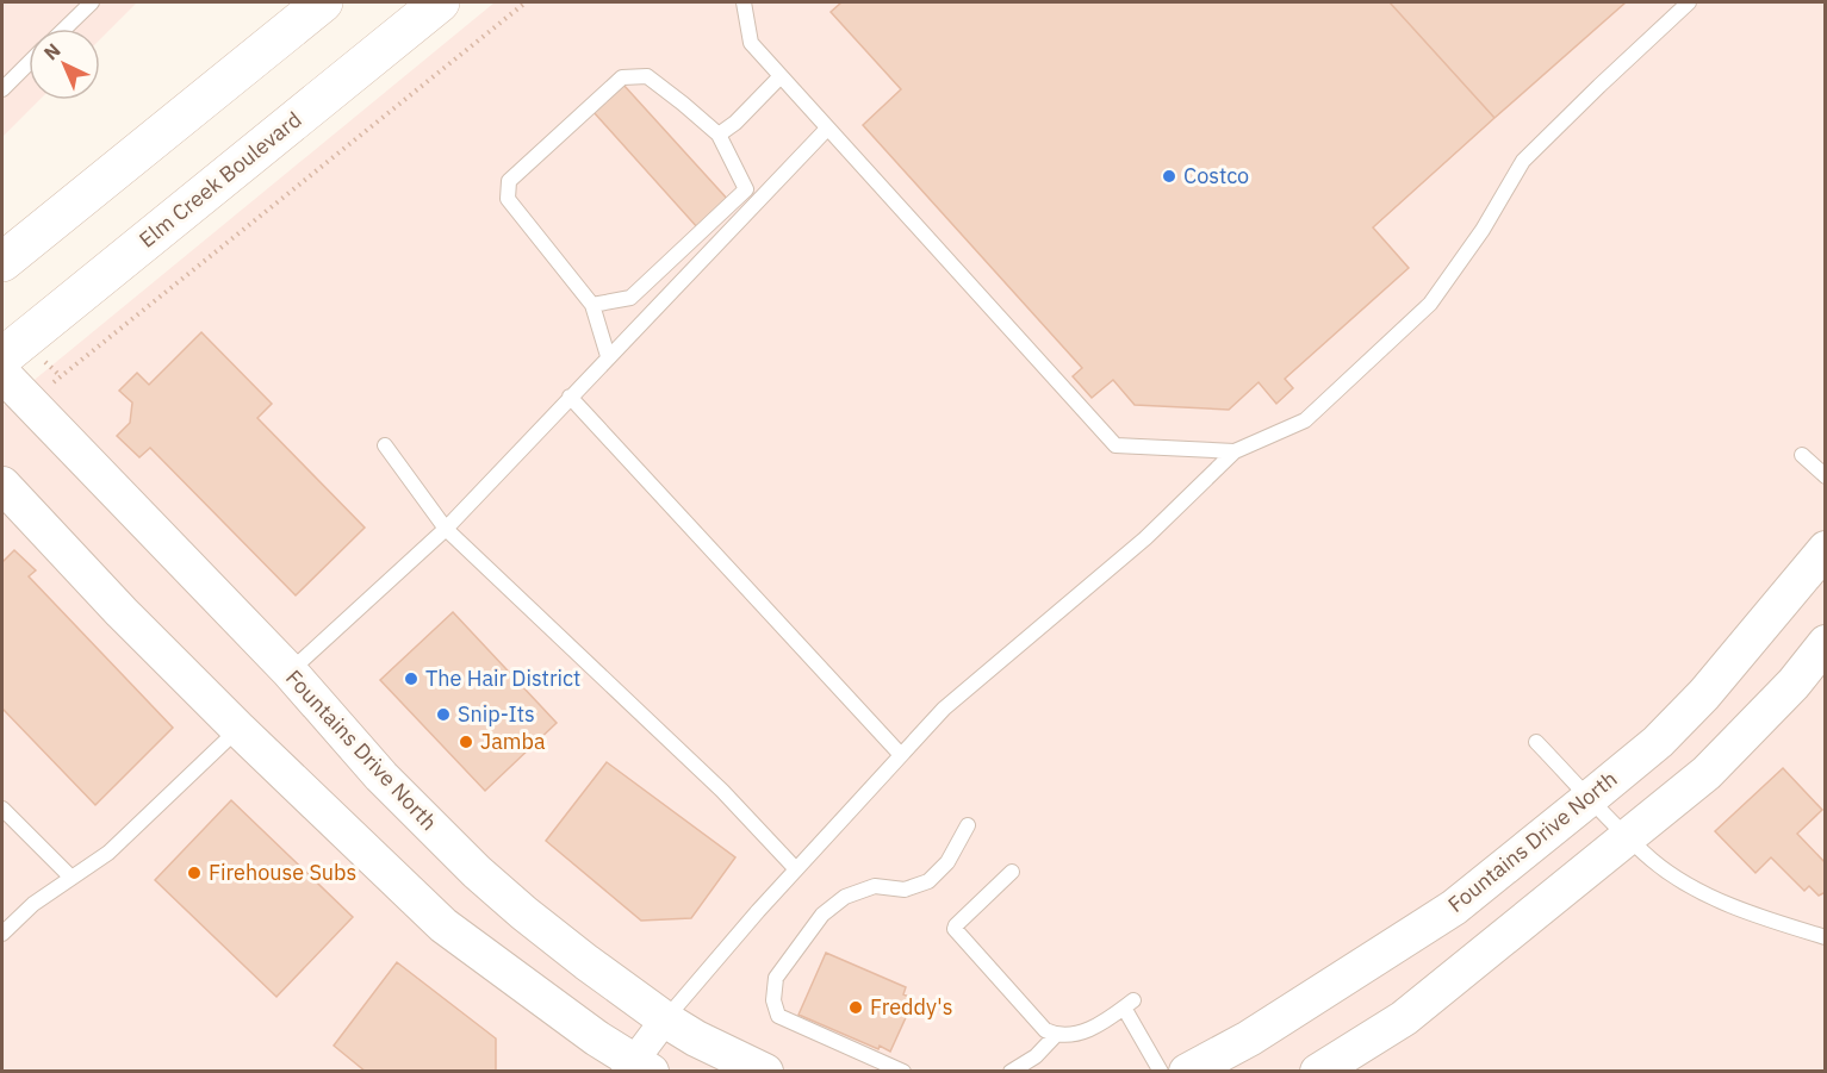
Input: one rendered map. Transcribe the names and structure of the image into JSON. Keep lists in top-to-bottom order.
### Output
{
  "streets": {
    "main road": ["Elm Creek Boulevard"],
    "street": ["Fountains Drive North"]
  },
  "places": [
    "Costco",
    "The Hair District",
    "Snip-Its",
    "Jamba",
    "Firehouse Subs",
    "Freddy's"
  ],
  "north": "top left"
}
